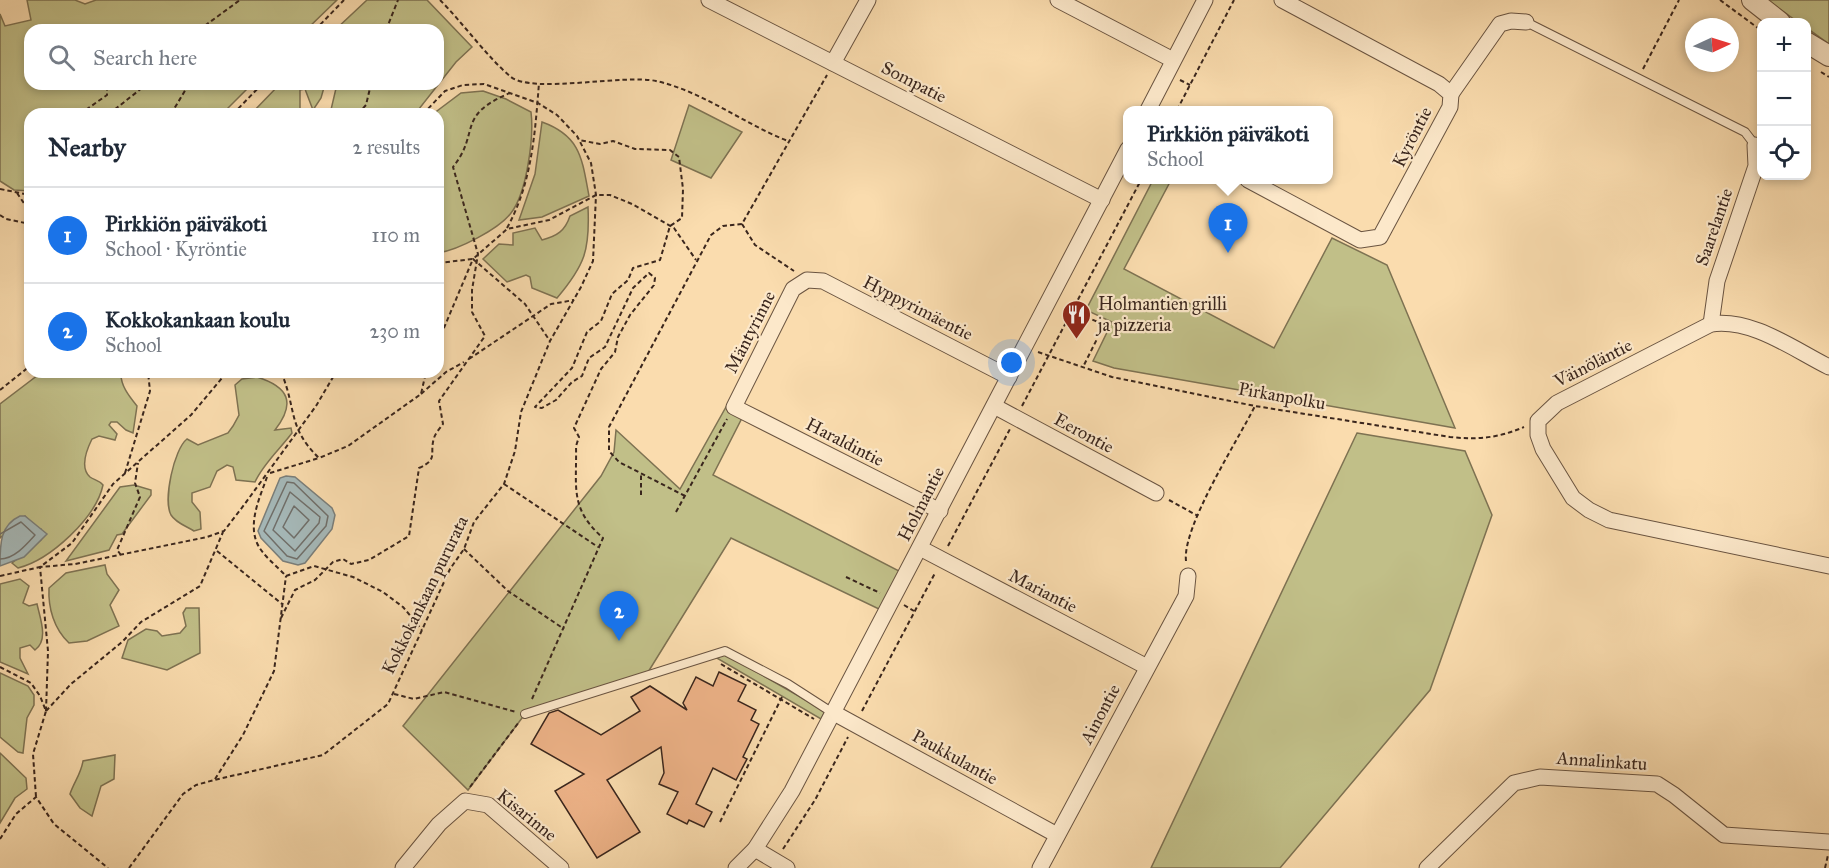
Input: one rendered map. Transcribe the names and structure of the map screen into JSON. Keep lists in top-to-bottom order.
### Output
{
  "streets": {
    "street": [
      "Sompatie",
      "Kyröntie",
      "Saarelantie",
      "Hyppyrimäentie",
      "Mäntyrinne",
      "Väinöläntie",
      "Eerontie",
      "Haraldintie",
      "Holmantie",
      "Mariantie",
      "Ainontie",
      "Paukkulantie",
      "Annalinkatu",
      "Kisarinne"
    ],
    "path": ["Pirkanpolku", "Kokkokankaan pururata"]
  },
  "crossings": [
    ["Sompatie", "Holmantie"],
    ["Saarelantie", "Väinöläntie"],
    ["Hyppyrimäentie", "Mäntyrinne"],
    ["Hyppyrimäentie", "Holmantie"],
    ["Mäntyrinne", "Haraldintie"],
    ["Väinöläntie", "Pirkanpolku"],
    ["Pirkanpolku", "Holmantie"],
    ["Eerontie", "Holmantie"],
    ["Haraldintie", "Holmantie"],
    ["Holmantie", "Mariantie"],
    ["Holmantie", "Paukkulantie"],
    ["Mariantie", "Ainontie"],
    ["Ainontie", "Paukkulantie"]
  ],
  "places": {
    "restaurant": ["Holmantien grilli ja pizzeria"]
  },
  "north": "right",
  "page": {
    "map_buttons": ["+", "−"],
    "search": "Search here",
    "popup": ["Pirkkiön päiväkoti", "School"],
    "heading": ["Nearby", "2 results"],
    "list": [
      {
        "mark": "1",
        "name": "Pirkkiön päiväkoti",
        "note": "School · Kyröntie",
        "value": "110 m"
      },
      {
        "mark": "2",
        "name": "Kokkokankaan koulu",
        "note": "School",
        "value": "230 m"
      }
    ],
    "pins": ["1", "2"]
  }
}
